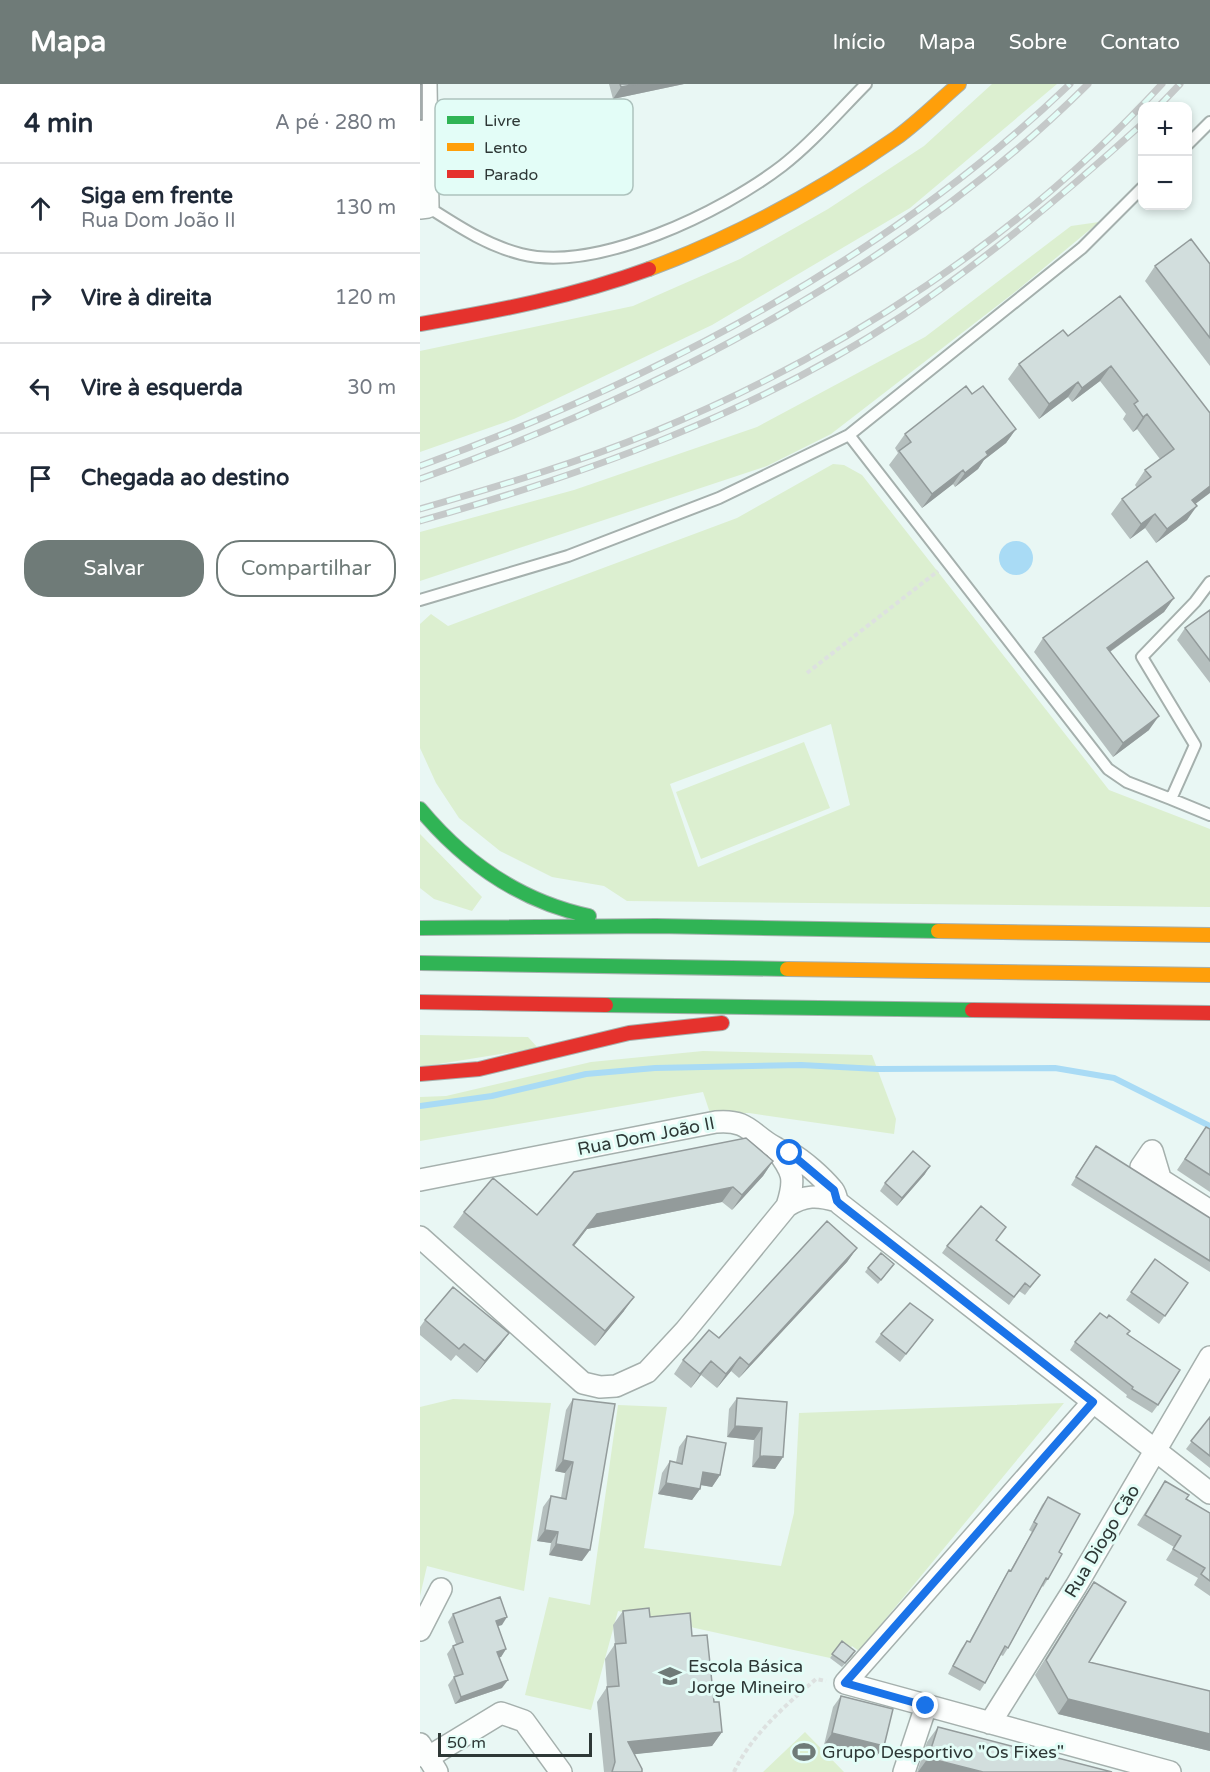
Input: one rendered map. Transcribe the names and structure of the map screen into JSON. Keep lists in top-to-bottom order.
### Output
{
  "streets": {
    "street": ["Rua Dom João II", "Rua Diogo Cão"]
  },
  "crossings": [
    ["Rua Dom João II", "Rua Diogo Cão"]
  ],
  "places": {
    "school or university": ["Escola Básica Jorge Mineiro"],
    "sports": ["Grupo Desportivo \"Os Fixes\""]
  },
  "legend": ["Livre", "Lento", "Parado"],
  "scale_bar": "50 m",
  "page": {
    "header": "Mapa",
    "nav": [
      "Início",
      "Mapa",
      "Sobre",
      "Contato"
    ],
    "heading": ["4 min", "A pé · 280 m"],
    "map_buttons": ["+", "−"],
    "list": [
      ["Siga em frente", "Rua Dom João II", "130 m"],
      ["Vire à direita", "120 m"],
      ["Vire à esquerda", "30 m"],
      "Chegada ao destino"
    ],
    "buttons": ["Salvar", "Compartilhar"],
    "scale": "50 m"
  }
}
